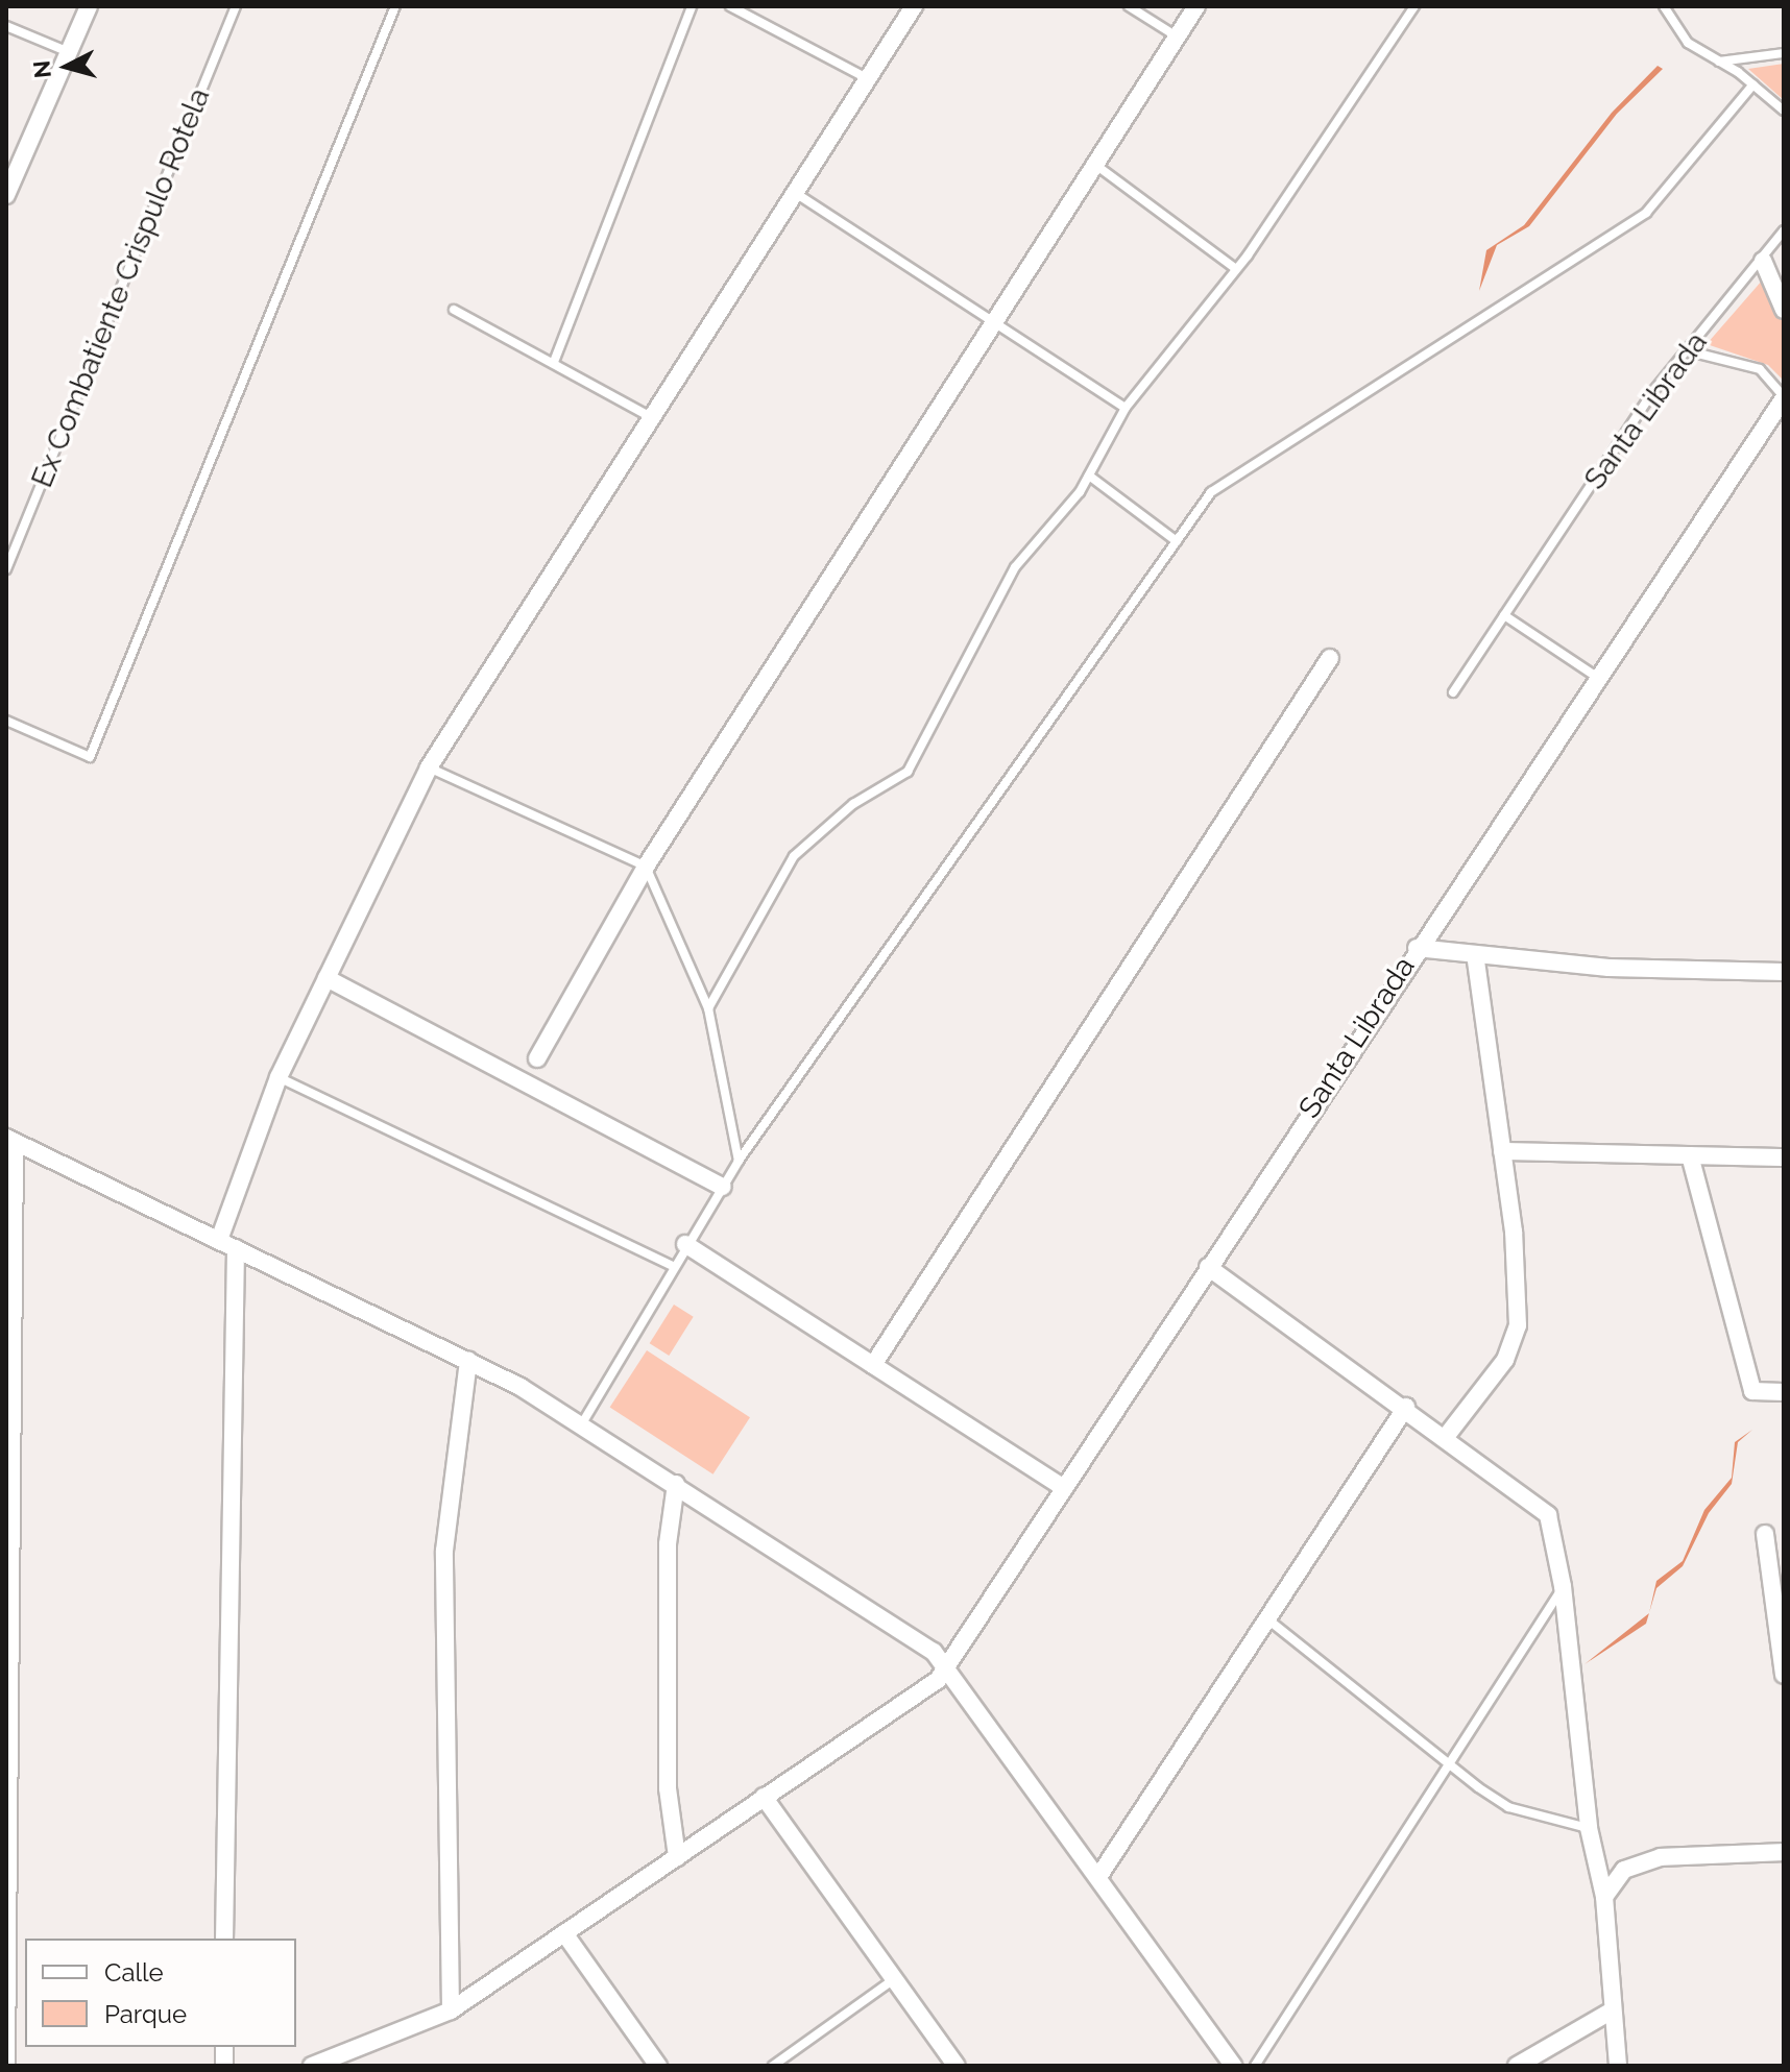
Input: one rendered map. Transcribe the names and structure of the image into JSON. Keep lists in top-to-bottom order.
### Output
{
  "streets": {
    "street": ["Santa Librada"],
    "lane": ["Ex Combatiente Crispulo Rotela"]
  },
  "legend": ["Calle", "Parque"],
  "north": "left"
}
